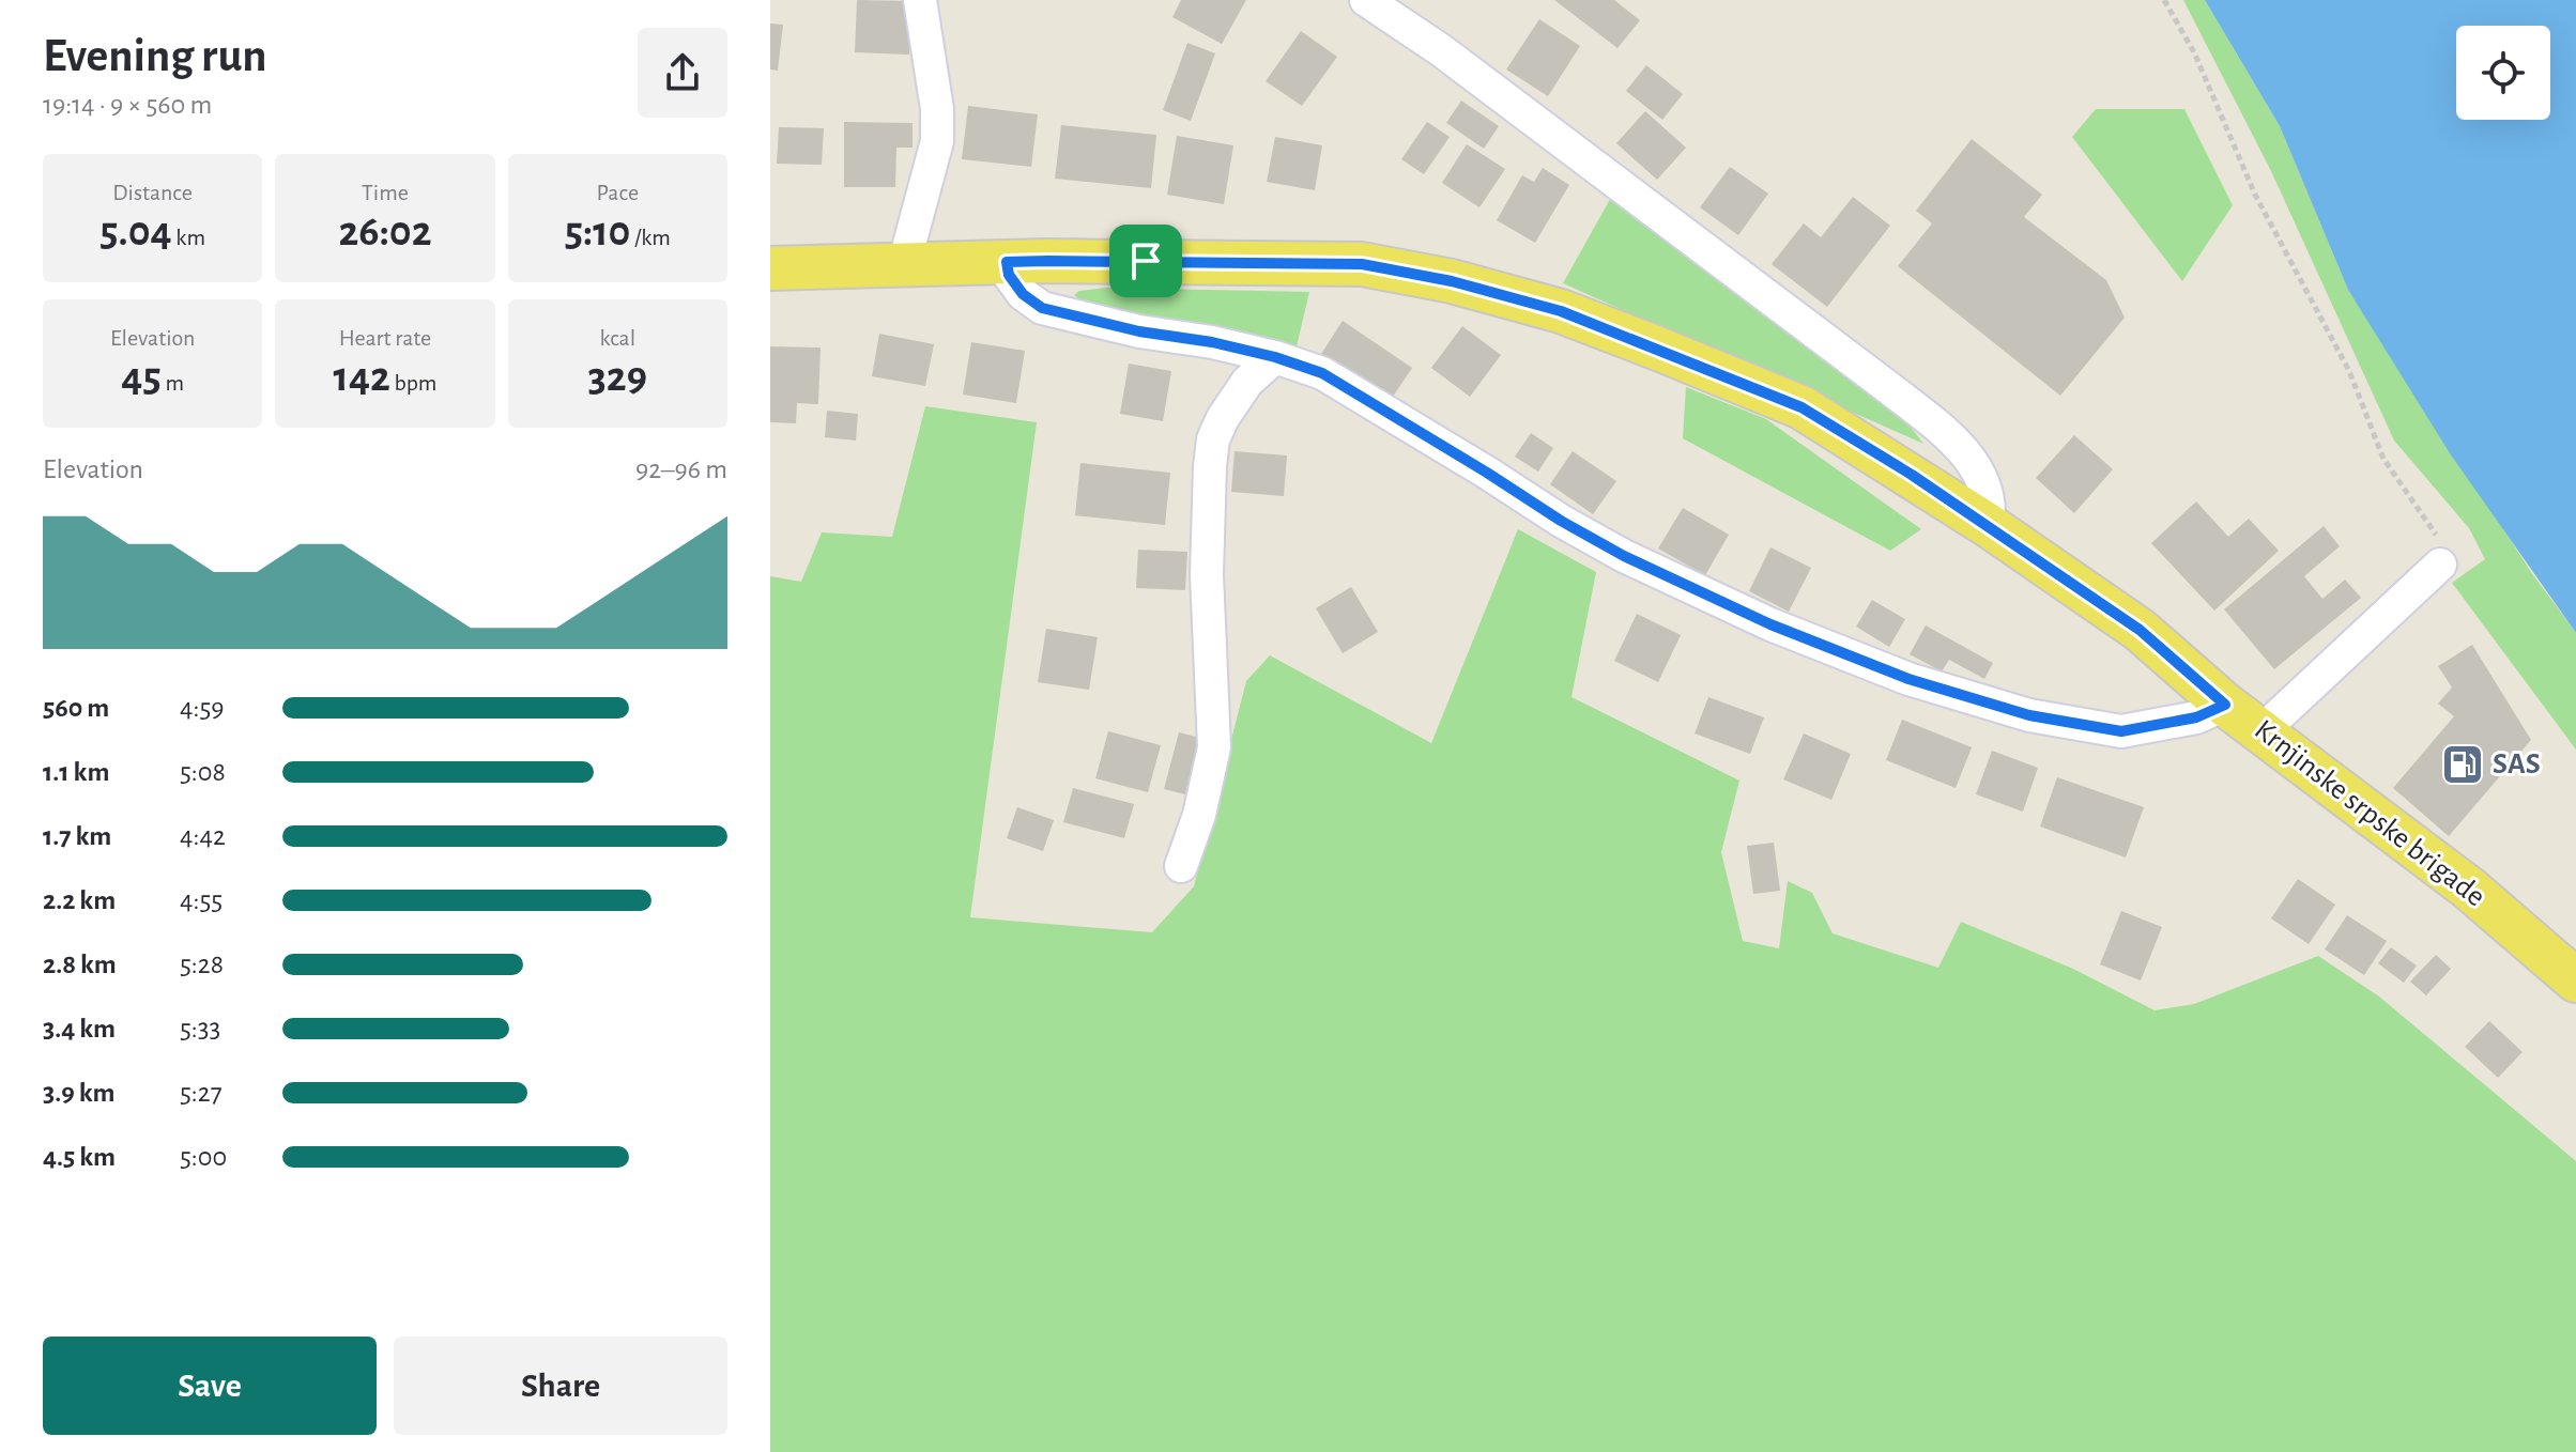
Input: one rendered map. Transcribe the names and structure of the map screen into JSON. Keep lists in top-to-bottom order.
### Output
{
  "streets": {
    "main road": ["Krnjinske srpske brigade"]
  },
  "places": {
    "fuel station": ["SAS"]
  },
  "page": {
    "heading": ["Evening run", "19:14 · 9 × 560 m"],
    "stats": [
      ["Distance", "5.04 km"],
      ["Time", "26:02"],
      ["Pace", "5:10 /km"],
      ["Elevation", "45 m"],
      ["Heart rate", "142 bpm"],
      ["kcal", "329"]
    ],
    "chart": ["Elevation", "92–96 m"],
    "list": [
      {
        "name": "560 m",
        "note": "4:59"
      },
      {
        "name": "1.1 km",
        "note": "5:08"
      },
      {
        "name": "1.7 km",
        "note": "4:42"
      },
      {
        "name": "2.2 km",
        "note": "4:55"
      },
      {
        "name": "2.8 km",
        "note": "5:28"
      },
      {
        "name": "3.4 km",
        "note": "5:33"
      },
      {
        "name": "3.9 km",
        "note": "5:27"
      },
      {
        "name": "4.5 km",
        "note": "5:00"
      }
    ],
    "buttons": ["Save", "Share"]
  }
}
